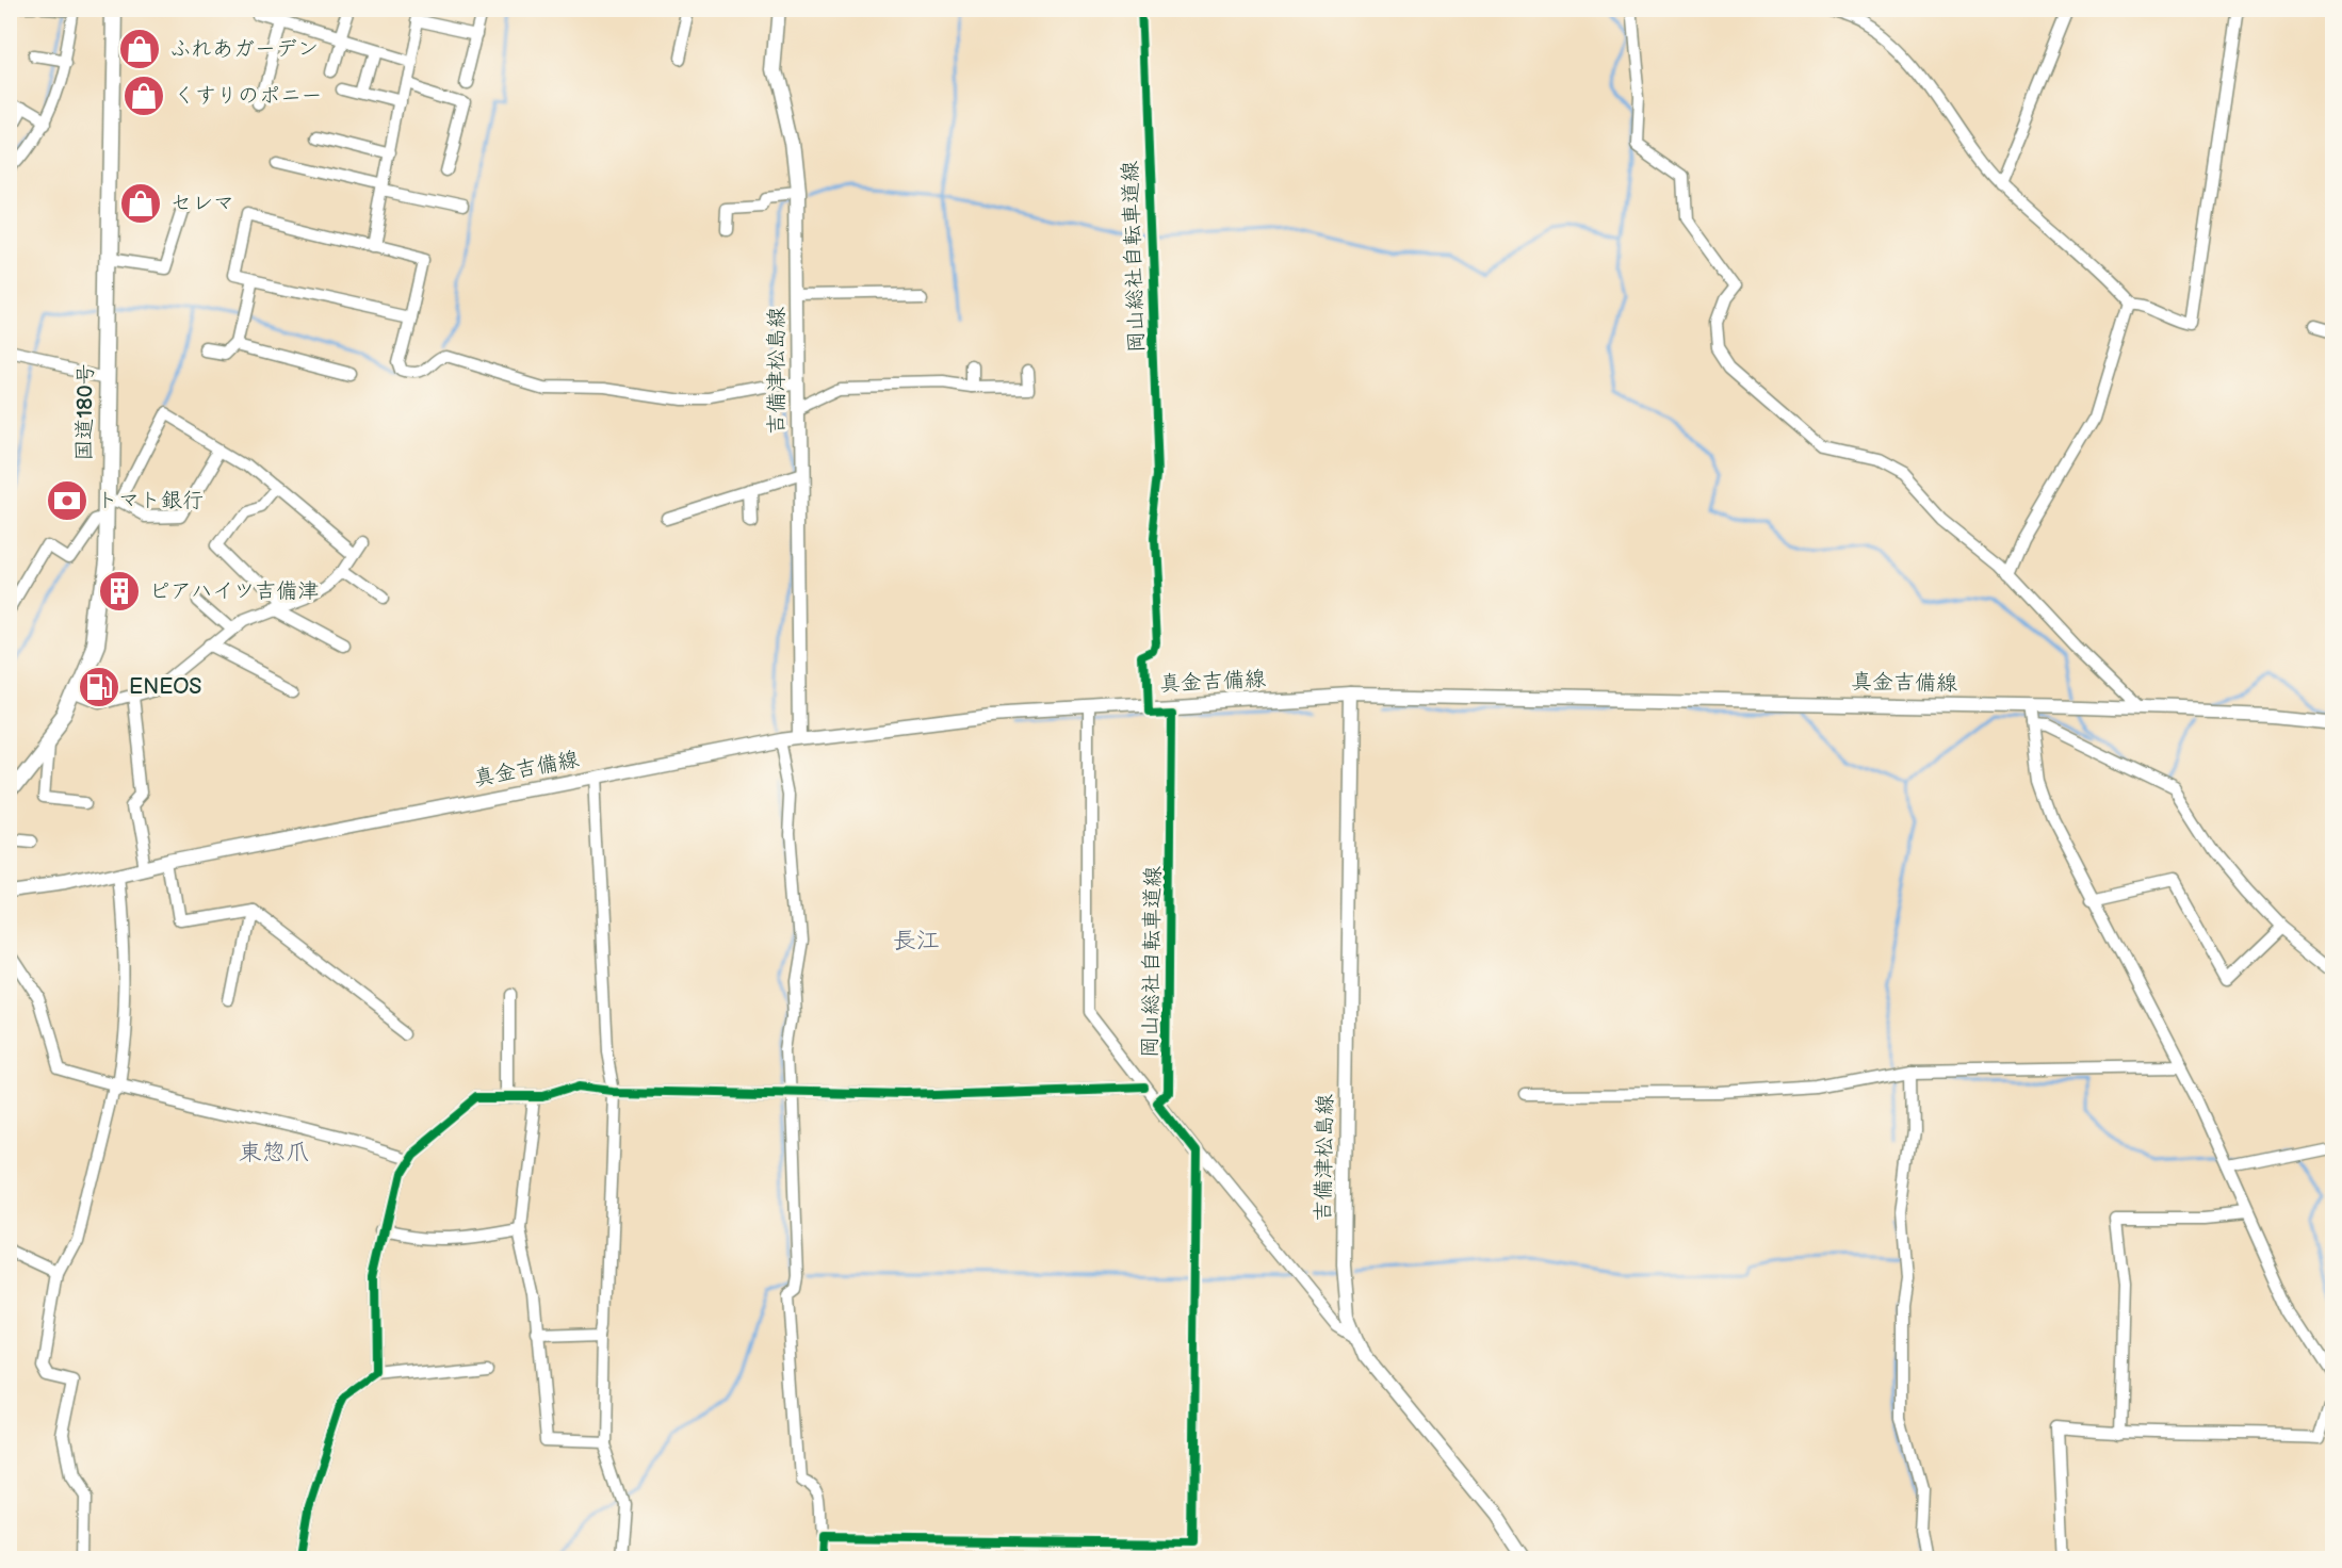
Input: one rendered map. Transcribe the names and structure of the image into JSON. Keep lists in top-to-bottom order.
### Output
{
  "streets": {
    "highway": ["国道180号"],
    "main road": ["吉備津松島線", "真金吉備線"],
    "cycle path": ["岡山総社自転車道線"]
  },
  "crossings": [
    ["吉備津松島線", "真金吉備線"]
  ],
  "districts": ["長江", "東惣爪"],
  "places": {
    "shop": ["ふれあガーデン", "くすりのポニー", "セレマ"],
    "bank": ["トマト銀行"],
    "building": ["ピアハイツ吉備津"],
    "fuel station": ["ENEOS"]
  }
}
